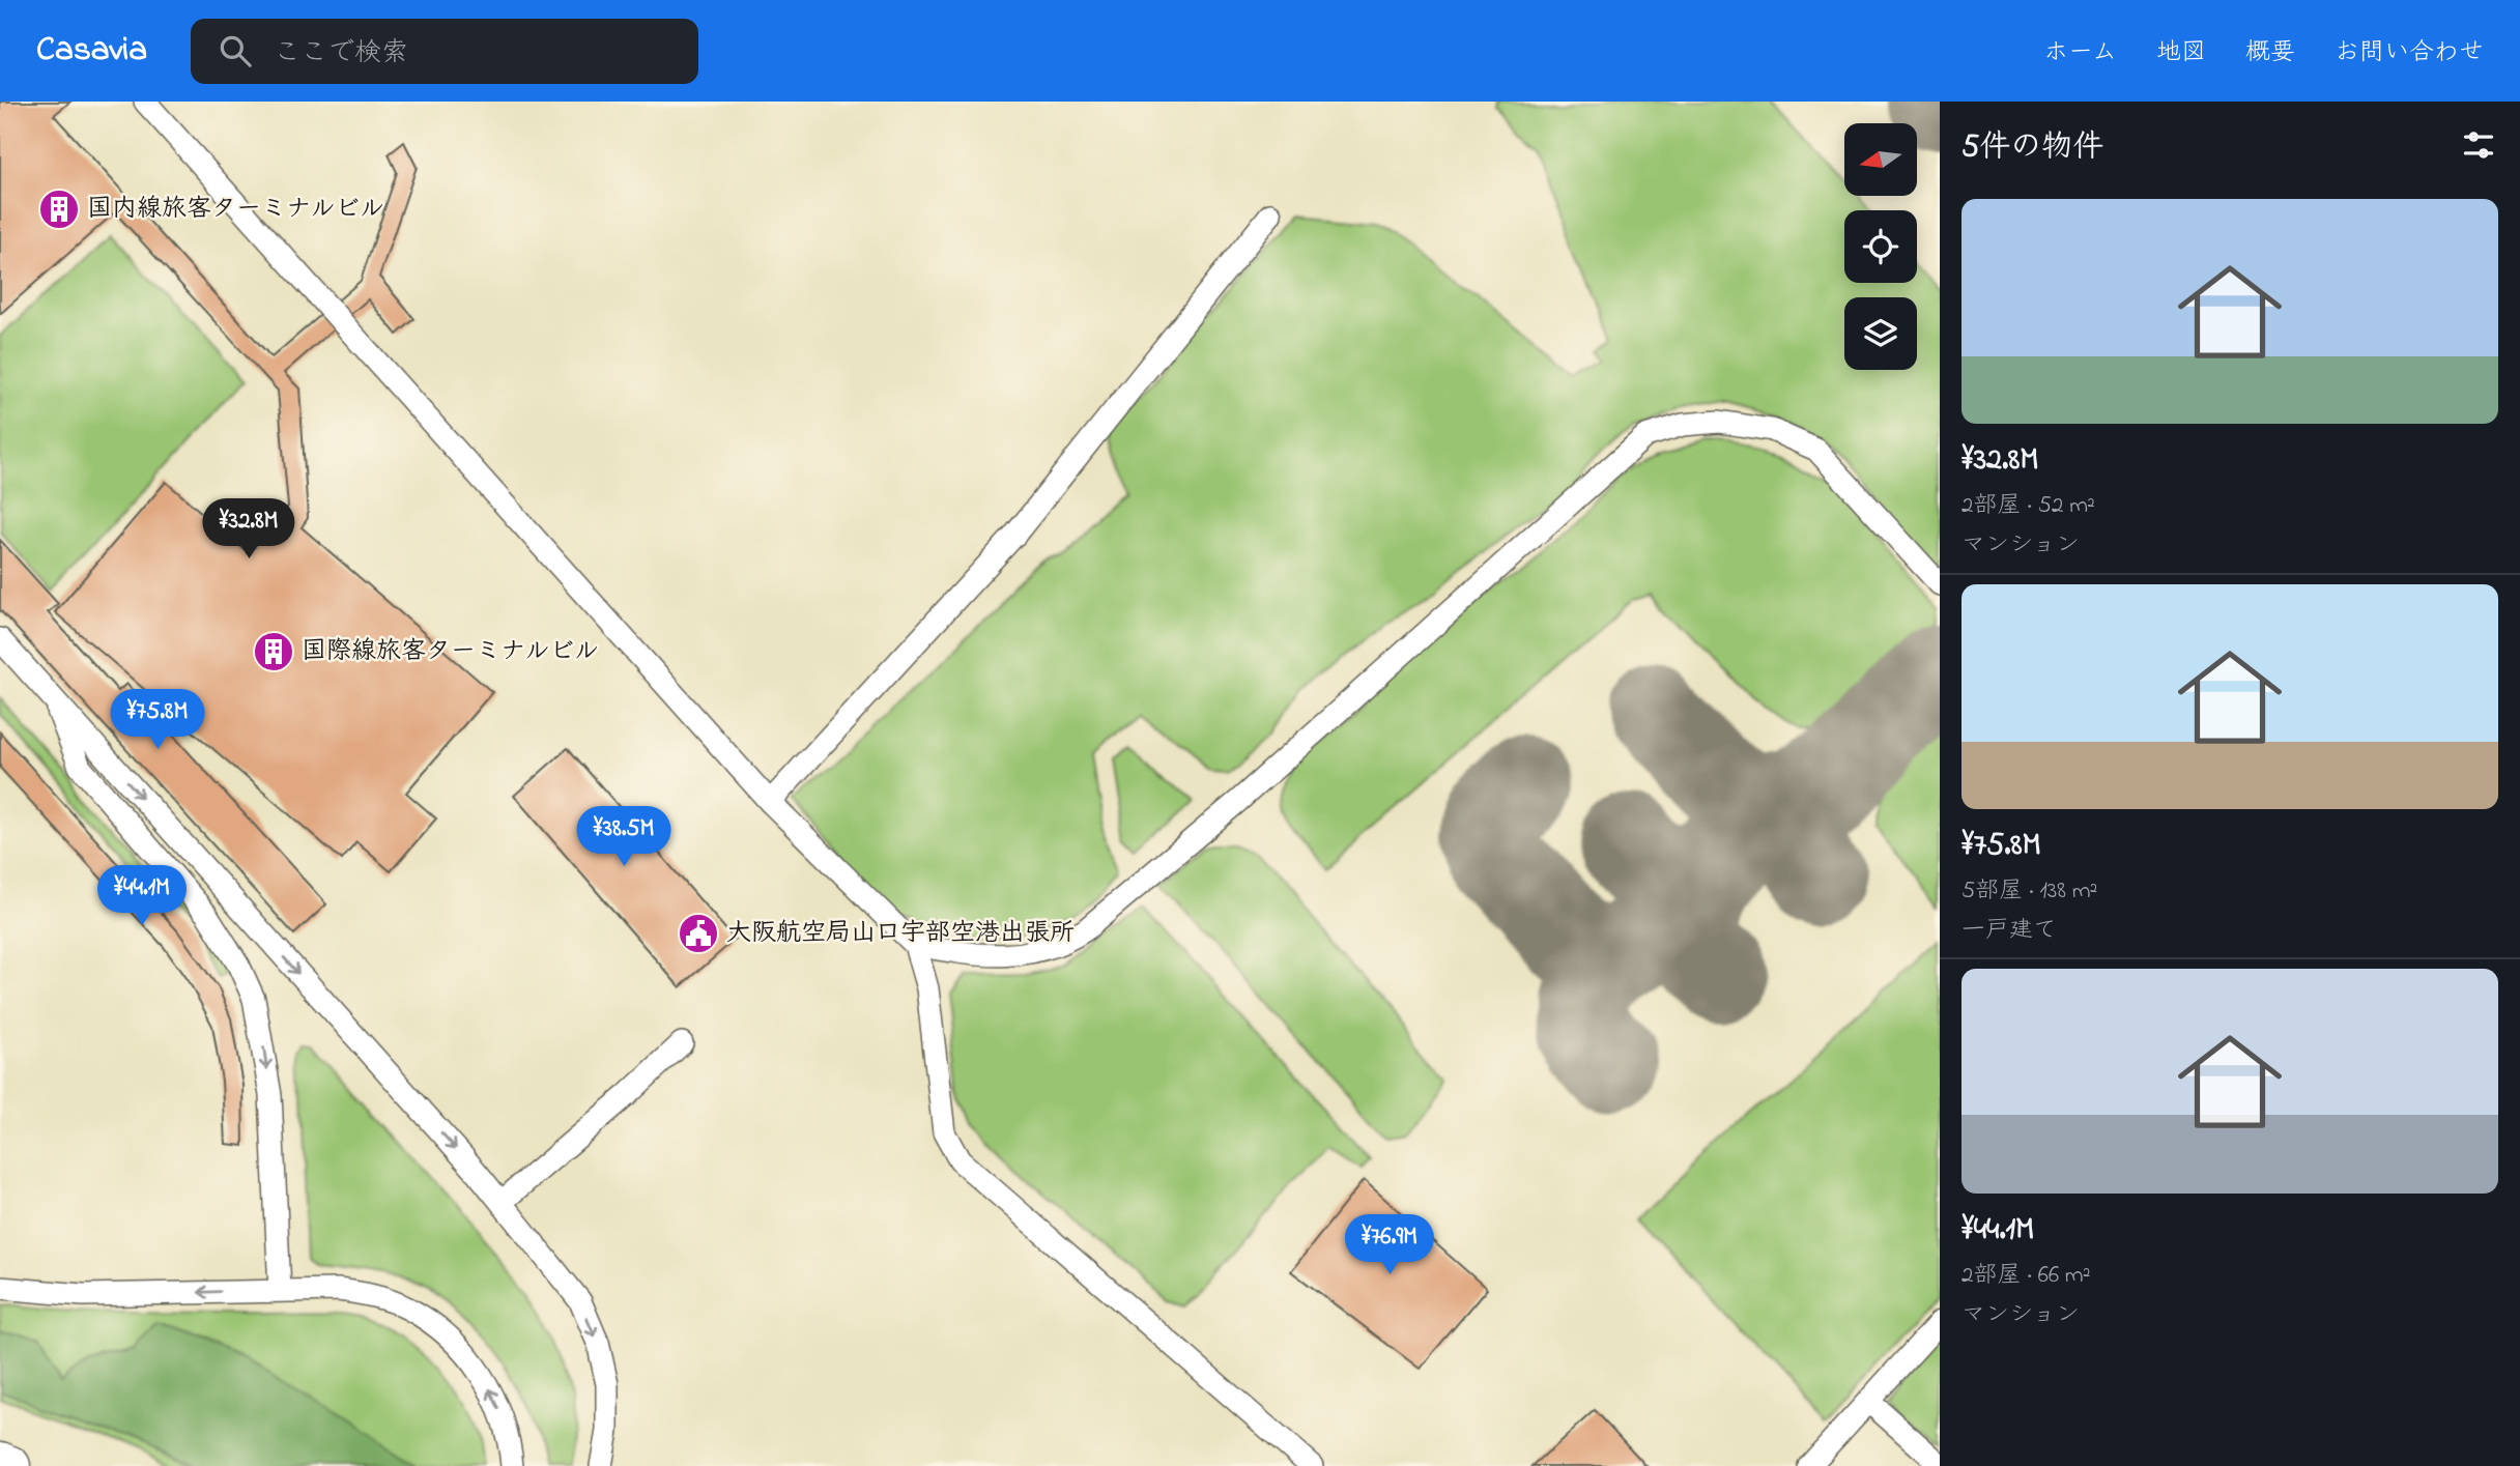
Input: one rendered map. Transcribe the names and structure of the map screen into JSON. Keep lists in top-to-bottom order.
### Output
{
  "places": {
    "building": ["国内線旅客ターミナルビル", "国際線旅客ターミナルビル"],
    "public building": ["大阪航空局山口宇部空港出張所"]
  },
  "north": "left",
  "page": {
    "header": "Casavia",
    "search": "ここで検索",
    "nav": [
      "ホーム",
      "地図",
      "概要",
      "お問い合わせ"
    ],
    "heading": "5件の物件",
    "list": [
      {
        "name": "¥32.8M",
        "note": "2部屋 · 52 m² · マンション"
      },
      {
        "name": "¥75.8M",
        "note": "5部屋 · 138 m² · 一戸建て"
      },
      {
        "name": "¥44.1M",
        "note": "2部屋 · 66 m² · マンション"
      }
    ],
    "price": [
      "¥32.8M",
      "¥75.8M",
      "¥38.5M",
      "¥44.1M",
      "¥76.9M"
    ]
  }
}
